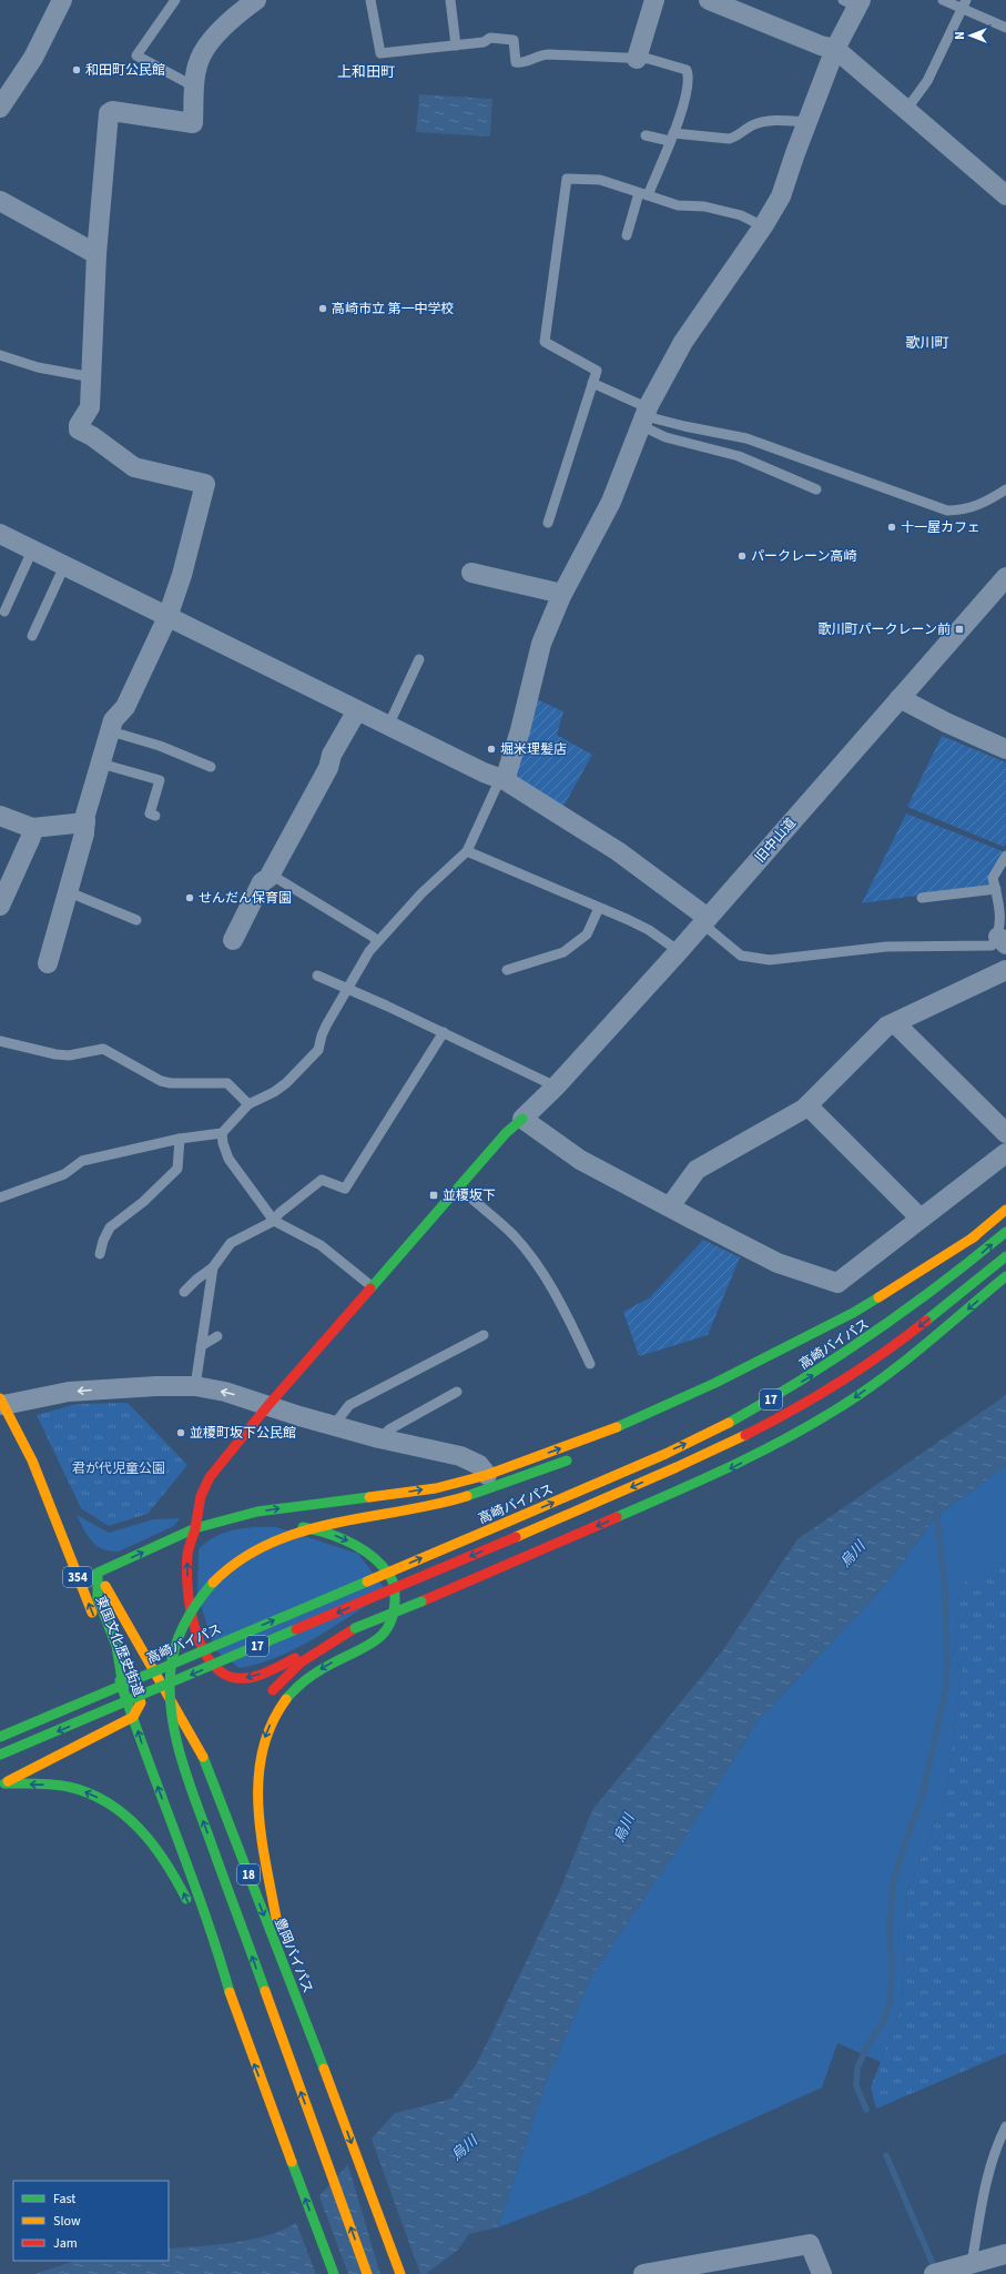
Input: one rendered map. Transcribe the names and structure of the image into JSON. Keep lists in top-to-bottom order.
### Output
{
  "streets": {
    "main road": [
      "高崎バイパス",
      "17",
      "354",
      "東国文化歴史街道",
      "18",
      "豊岡バイパス"
    ],
    "street": ["旧中山道"]
  },
  "crossings": [
    ["東国文化歴史街道", "豊岡バイパス"]
  ],
  "districts": ["上和田町", "歌川町"],
  "water": ["烏川"],
  "parks": ["君が代児童公園"],
  "places": {
    "other": [
      "和田町公民館",
      "高崎市立 第一中学校",
      "十一屋カフェ",
      "パークレーン高崎",
      "堀米理髪店",
      "せんだん保育園",
      "並榎町坂下公民館"
    ],
    "transit": ["歌川町パークレーン前", "並榎坂下"]
  },
  "legend": ["Fast", "Slow", "Jam"],
  "north": "left"
}
